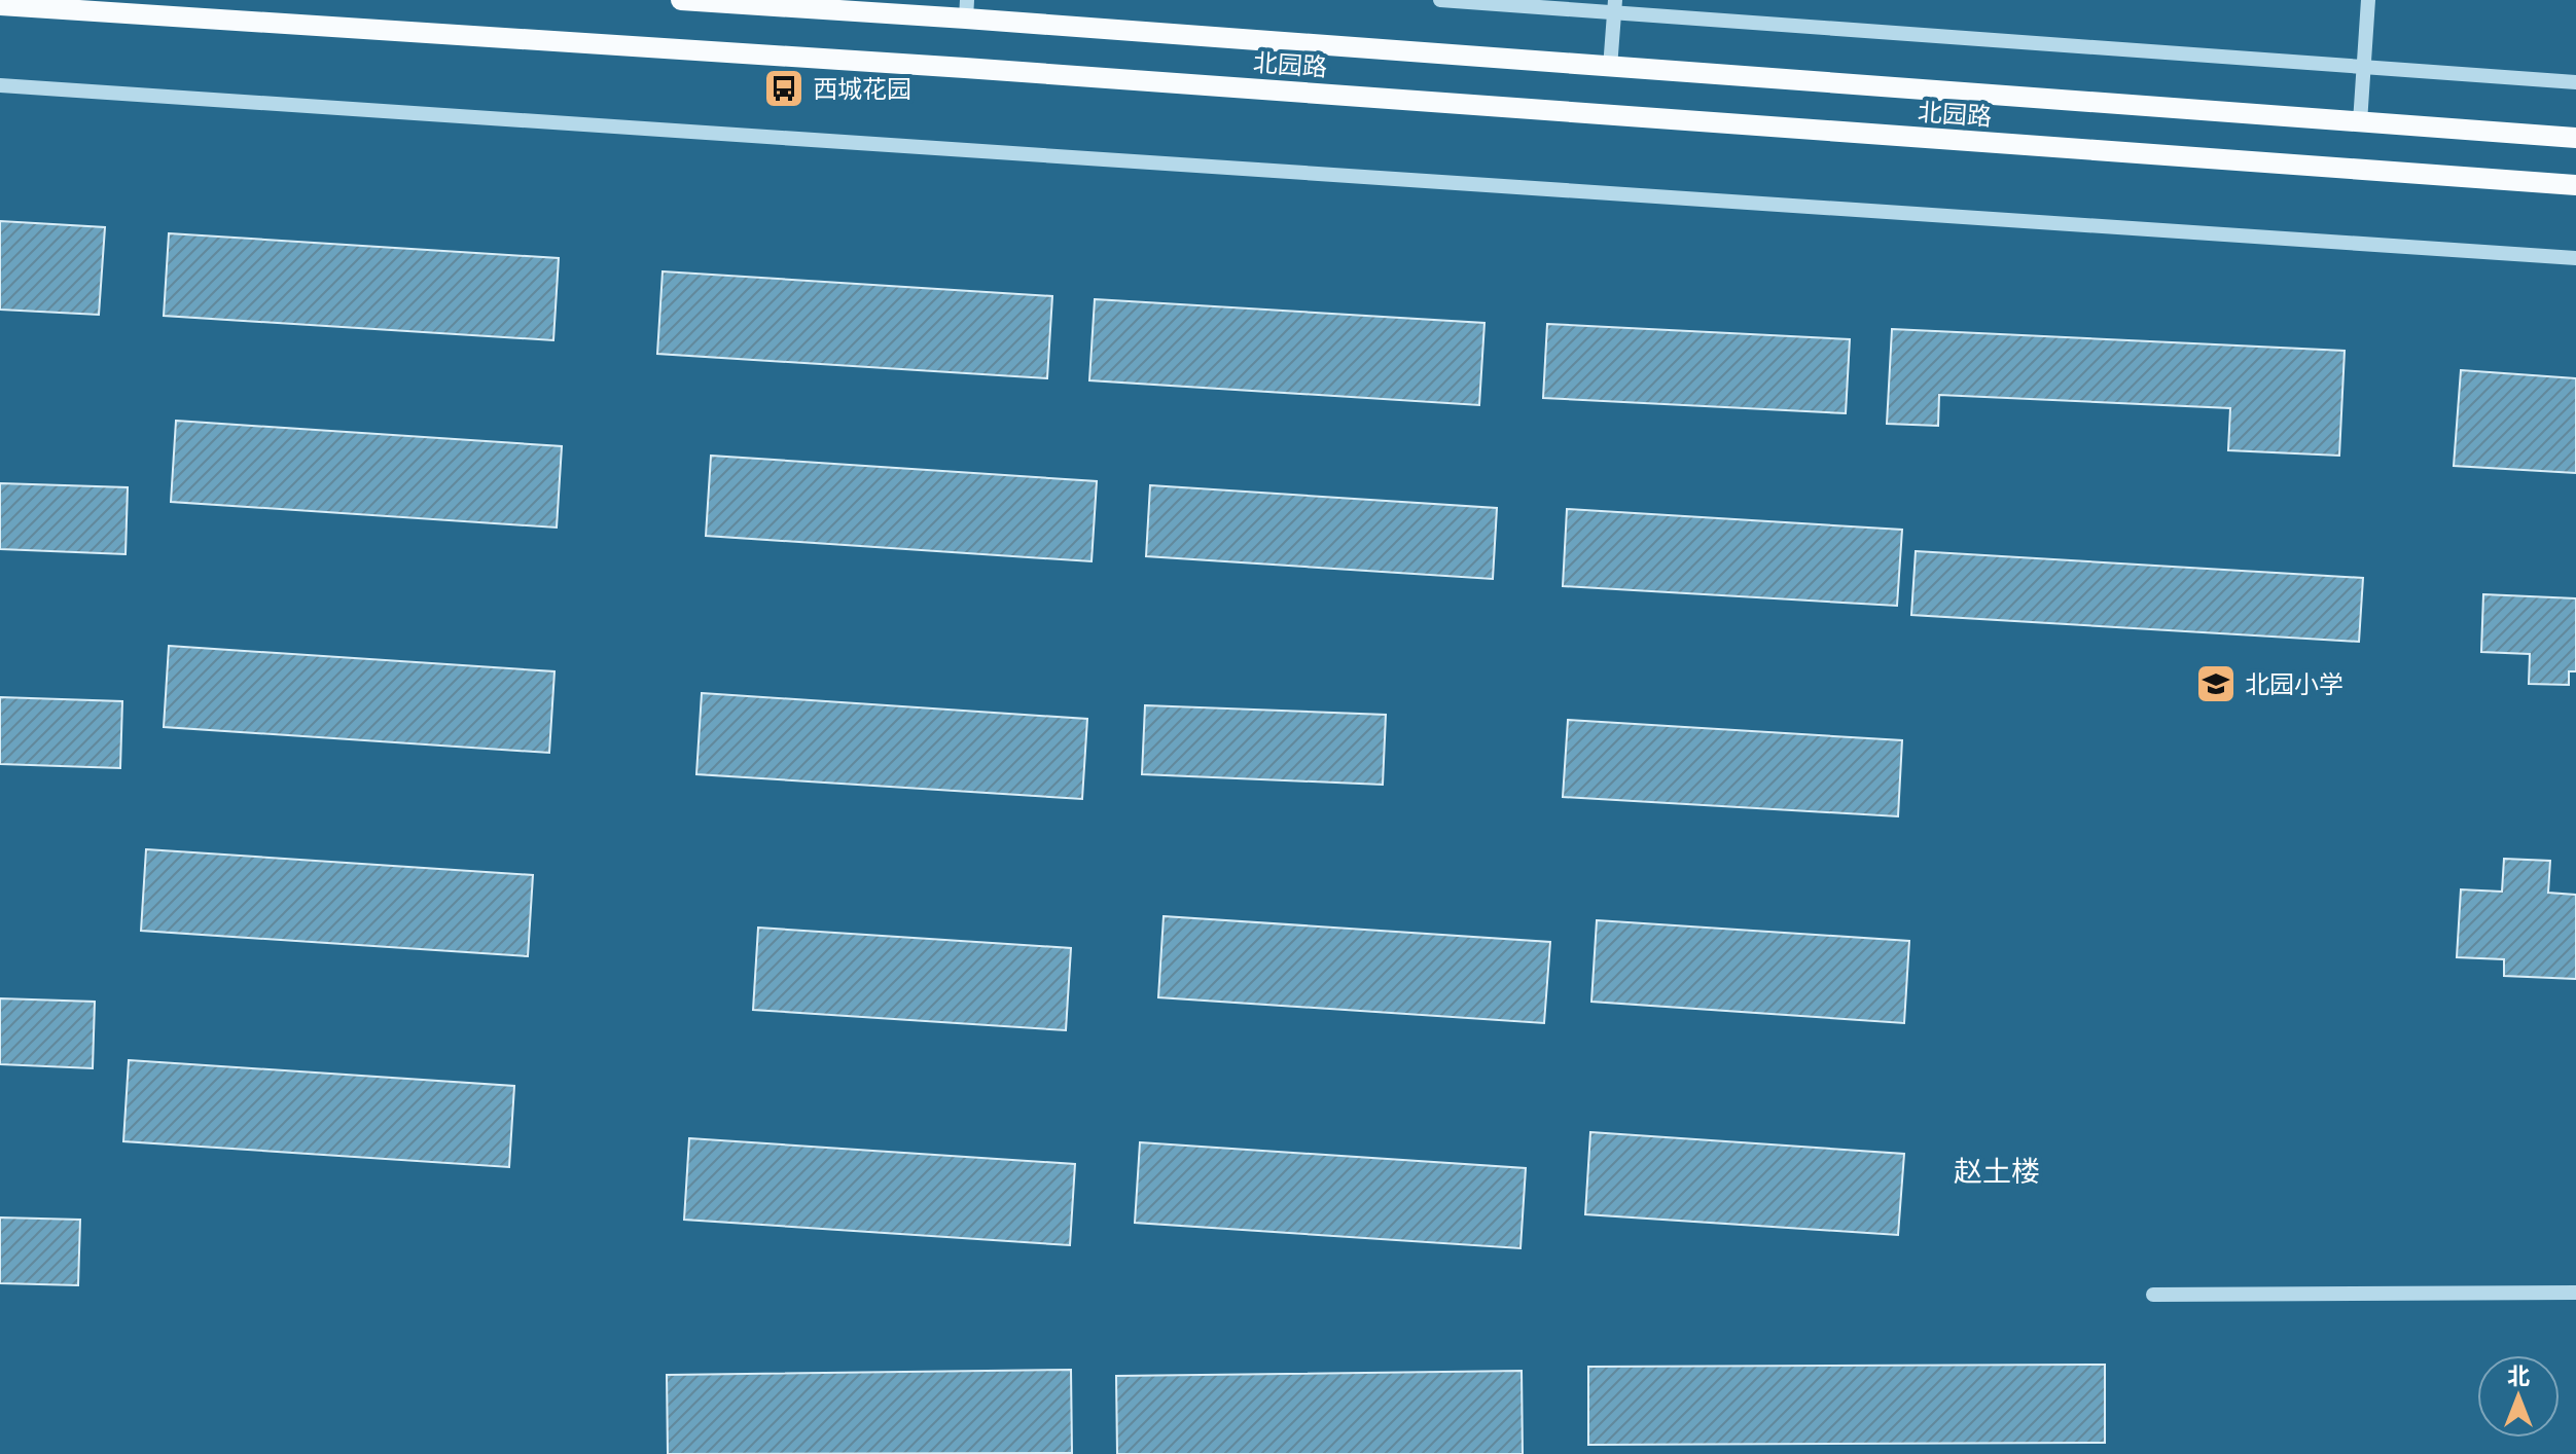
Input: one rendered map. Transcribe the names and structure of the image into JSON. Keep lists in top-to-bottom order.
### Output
{
  "streets": {
    "main road": ["北园路"]
  },
  "districts": ["赵土楼"],
  "places": {
    "bus stop": ["西城花园"],
    "school or university": ["北园小学"]
  },
  "north": "top"
}
